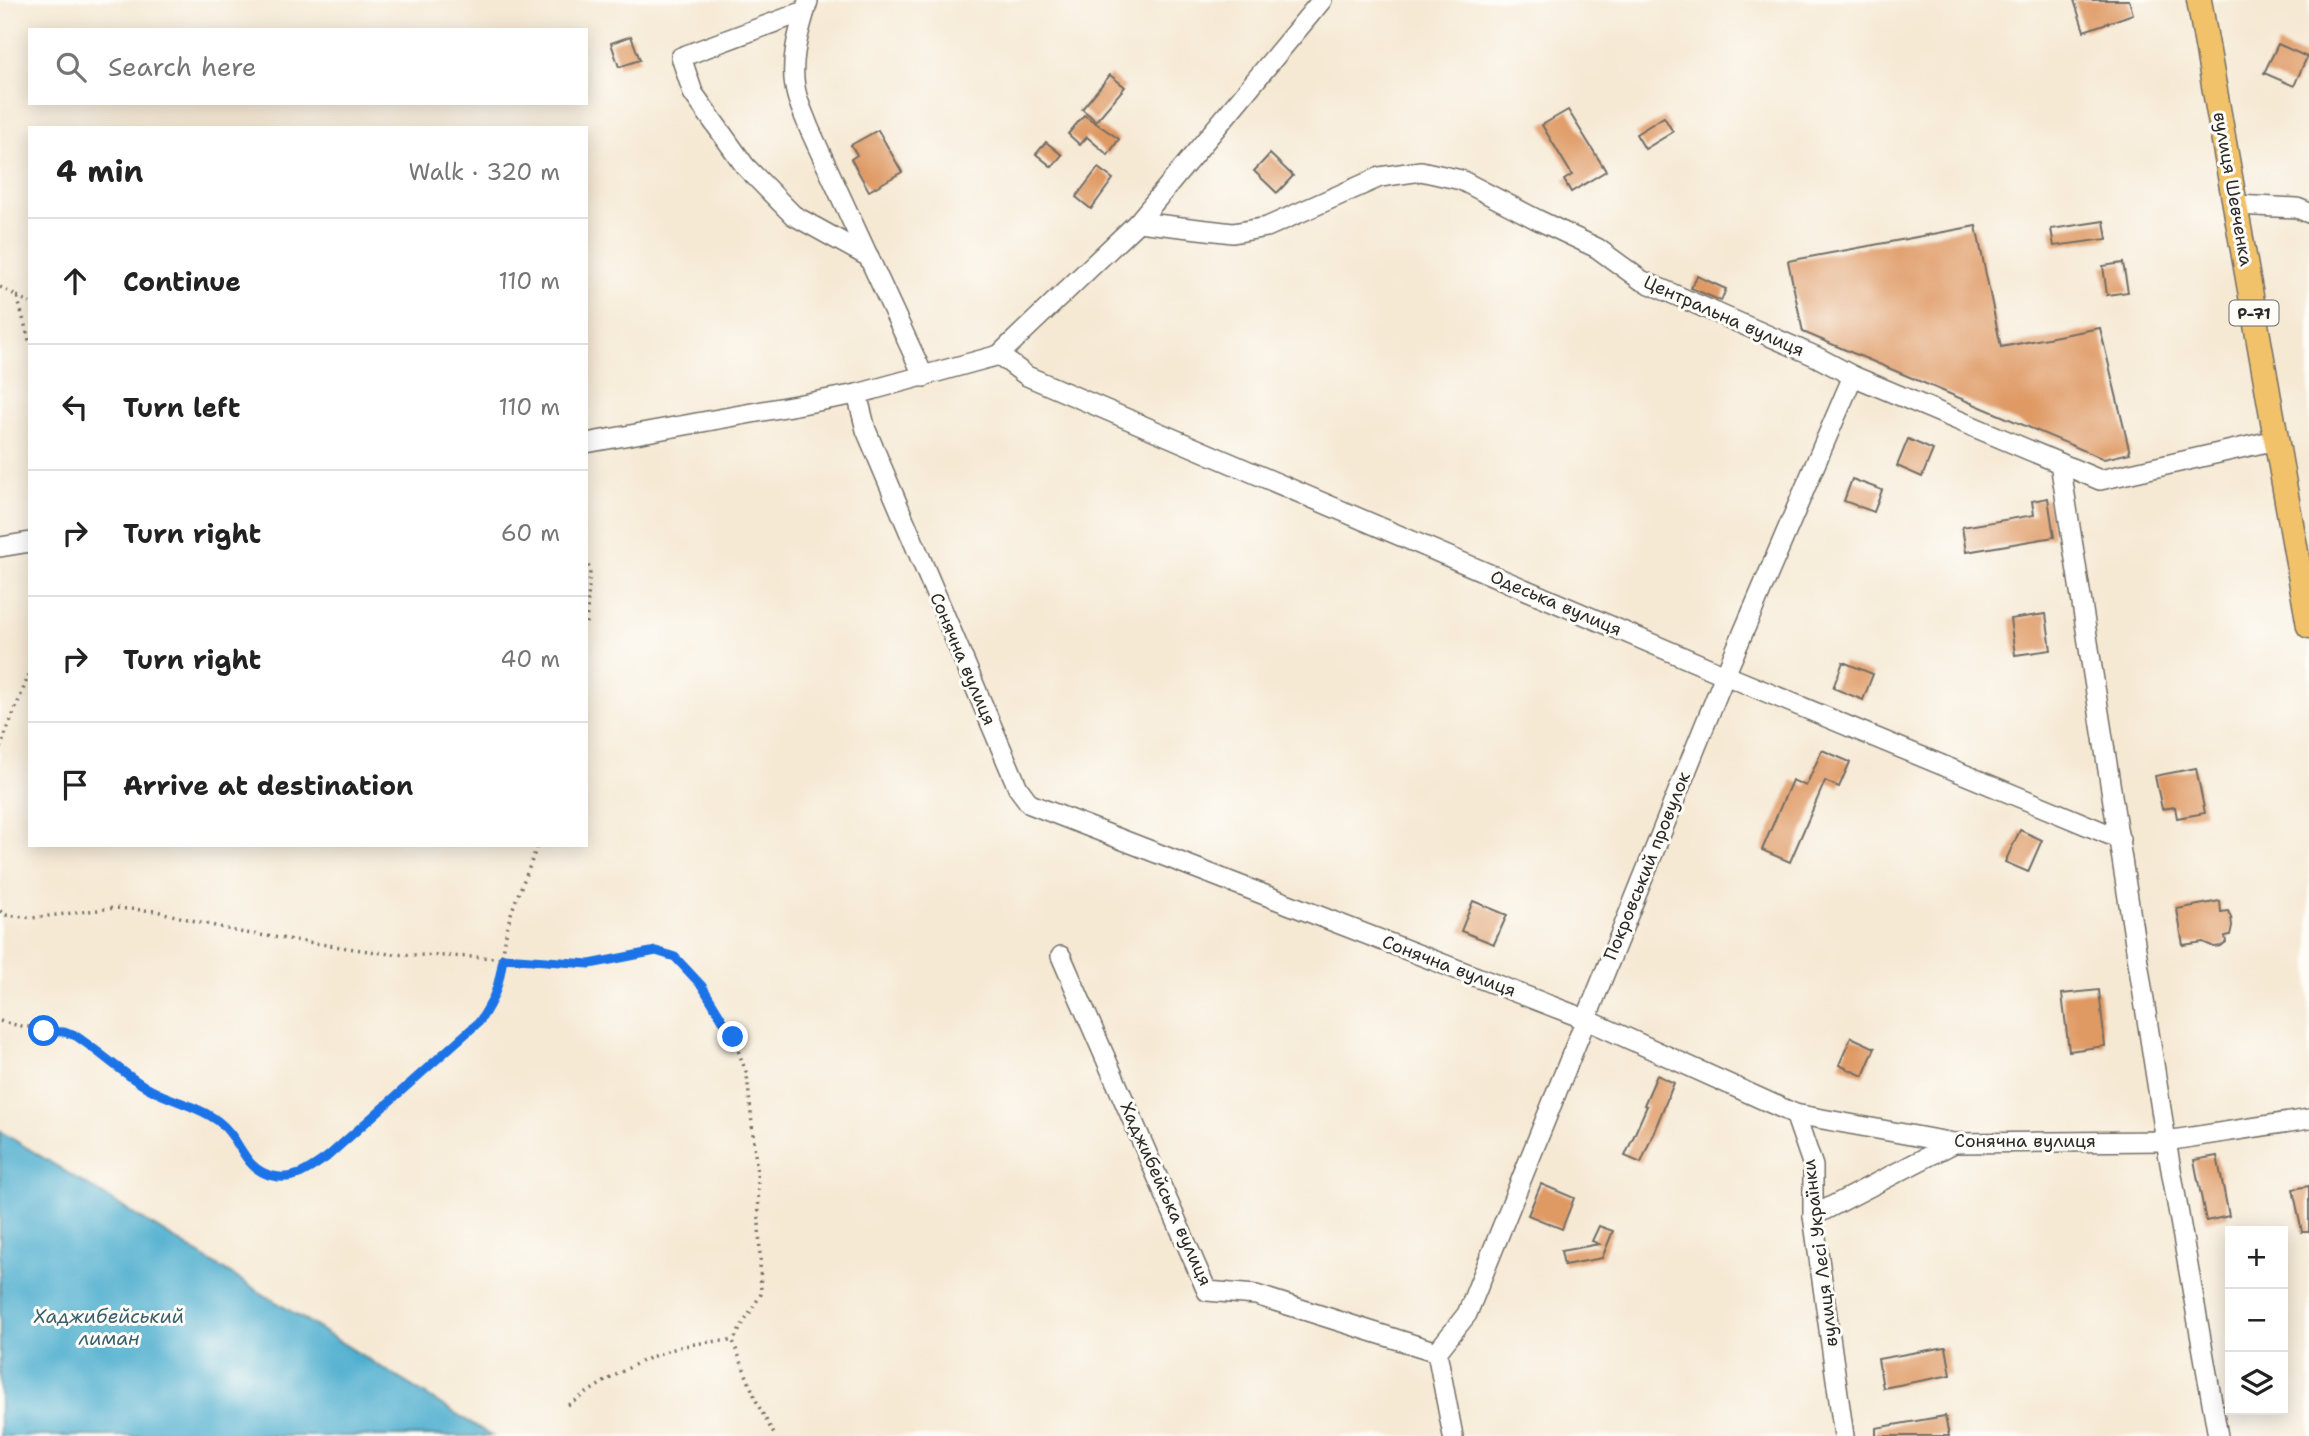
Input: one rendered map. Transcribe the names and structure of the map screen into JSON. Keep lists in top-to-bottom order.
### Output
{
  "streets": {
    "main road": ["вулиця Шевченка", "Р-71"],
    "street": [
      "Центральна вулиця",
      "Одеська вулиця",
      "Сонячна вулиця",
      "Покровський провулок",
      "Хаджибейська вулиця",
      "вулиця Лесі Українки"
    ]
  },
  "crossings": [
    ["вулиця Шевченка", "Центральна вулиця"],
    ["Центральна вулиця", "Покровський провулок"],
    ["Одеська вулиця", "Покровський провулок"],
    ["Сонячна вулиця", "Покровський провулок"],
    ["Сонячна вулиця", "вулиця Лесі Українки"],
    ["Покровський провулок", "Хаджибейська вулиця"]
  ],
  "water": ["Хаджибейський лиман"],
  "page": {
    "search": "Search here",
    "heading": ["4 min", "Walk · 320 m"],
    "list": [
      ["Continue", "110 m"],
      ["Turn left", "110 m"],
      ["Turn right", "60 m"],
      ["Turn right", "40 m"],
      "Arrive at destination"
    ],
    "map_buttons": ["+", "−"]
  }
}
